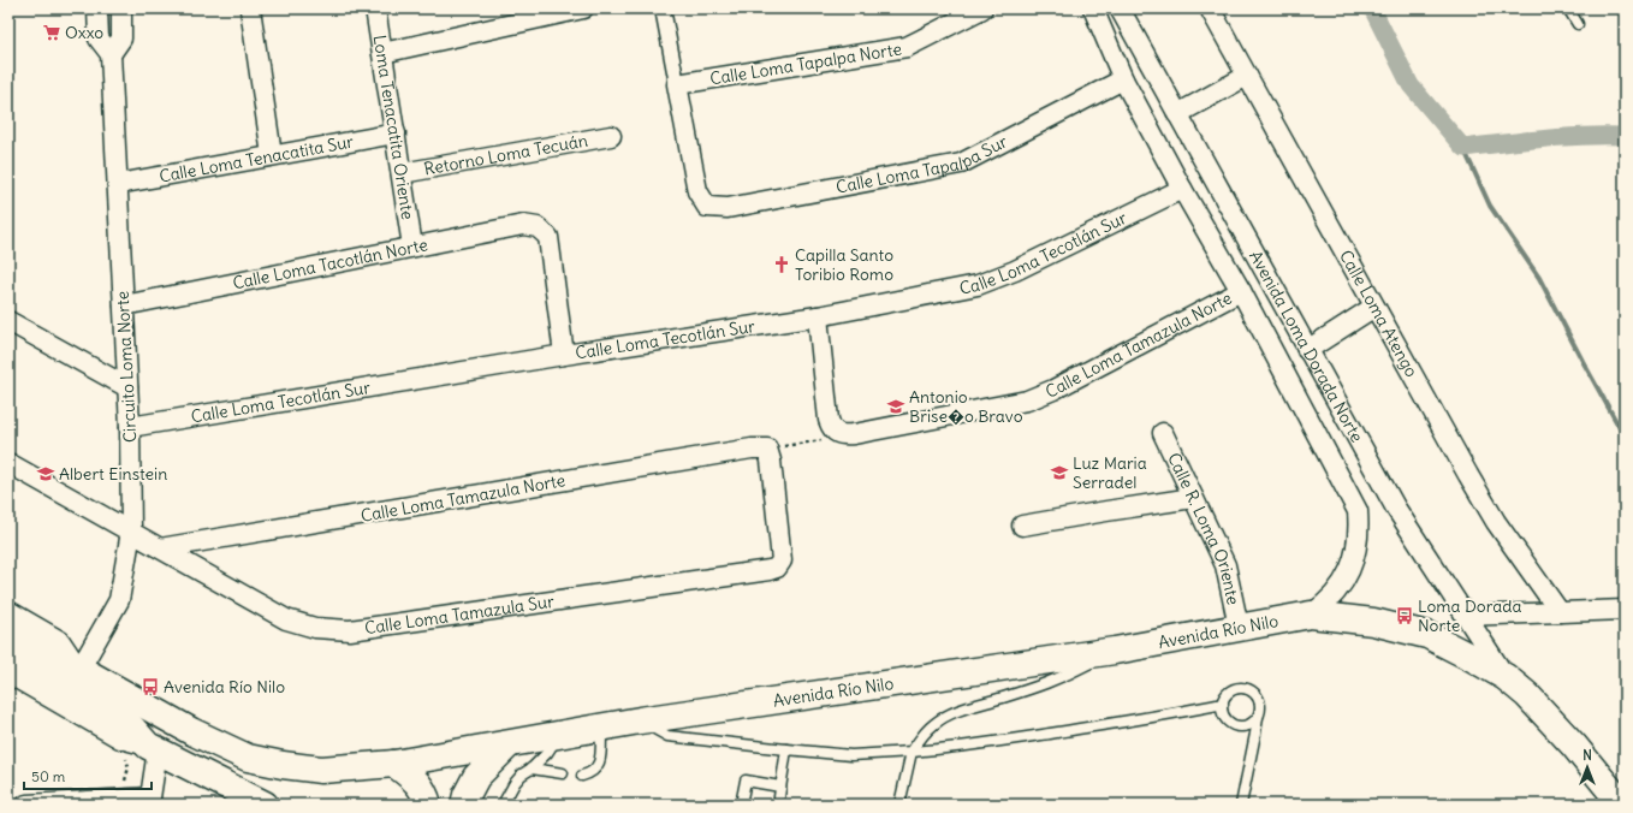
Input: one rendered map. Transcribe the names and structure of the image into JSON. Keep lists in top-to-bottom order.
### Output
{
  "streets": {
    "main road": ["Avenida Río Nilo"],
    "street": [
      "Calle Loma Tapalpa Norte",
      "Loma Tenacatita Oriente",
      "Retorno Loma Tecuán",
      "Calle Loma Tenacatita Sur",
      "Calle Loma Tapalpa Sur",
      "Calle Loma Tecotlán Sur",
      "Calle Loma Tacotlán Norte",
      "Calle Loma Atengo",
      "Calle Loma Tamazula Norte",
      "Avenida Loma Dorada Norte",
      "Circuito Loma Norte",
      "Calle R. Loma Oriente",
      "Calle Loma Tamazula Sur"
    ]
  },
  "crossings": [
    ["Calle Loma Tapalpa Norte", "Calle Loma Tapalpa Sur"],
    ["Loma Tenacatita Oriente", "Retorno Loma Tecuán"],
    ["Loma Tenacatita Oriente", "Calle Loma Tenacatita Sur"],
    ["Loma Tenacatita Oriente", "Calle Loma Tacotlán Norte"],
    ["Calle Loma Tenacatita Sur", "Circuito Loma Norte"],
    ["Calle Loma Tapalpa Sur", "Avenida Loma Dorada Norte"],
    ["Calle Loma Tecotlán Sur", "Calle Loma Tacotlán Norte"],
    ["Calle Loma Tecotlán Sur", "Avenida Loma Dorada Norte"],
    ["Calle Loma Tecotlán Sur", "Circuito Loma Norte"],
    ["Calle Loma Tacotlán Norte", "Circuito Loma Norte"],
    ["Calle Loma Tamazula Norte", "Avenida Loma Dorada Norte"],
    ["Calle Loma Tamazula Norte", "Calle Loma Tamazula Sur"],
    ["Avenida Loma Dorada Norte", "Avenida Río Nilo"],
    ["Circuito Loma Norte", "Calle Loma Tamazula Sur"],
    ["Circuito Loma Norte", "Avenida Río Nilo"],
    ["Calle R. Loma Oriente", "Avenida Río Nilo"]
  ],
  "places": {
    "supermarket": ["Oxxo"],
    "church": ["Capilla Santo Toribio Romo"],
    "school or university": ["Antonio Brise�o Bravo", "Luz Maria Serradel", "Albert Einstein"],
    "bus stop": ["Loma Dorada Norte", "Avenida Río Nilo"]
  },
  "scale_bar": "50 m",
  "north": "top"
}
